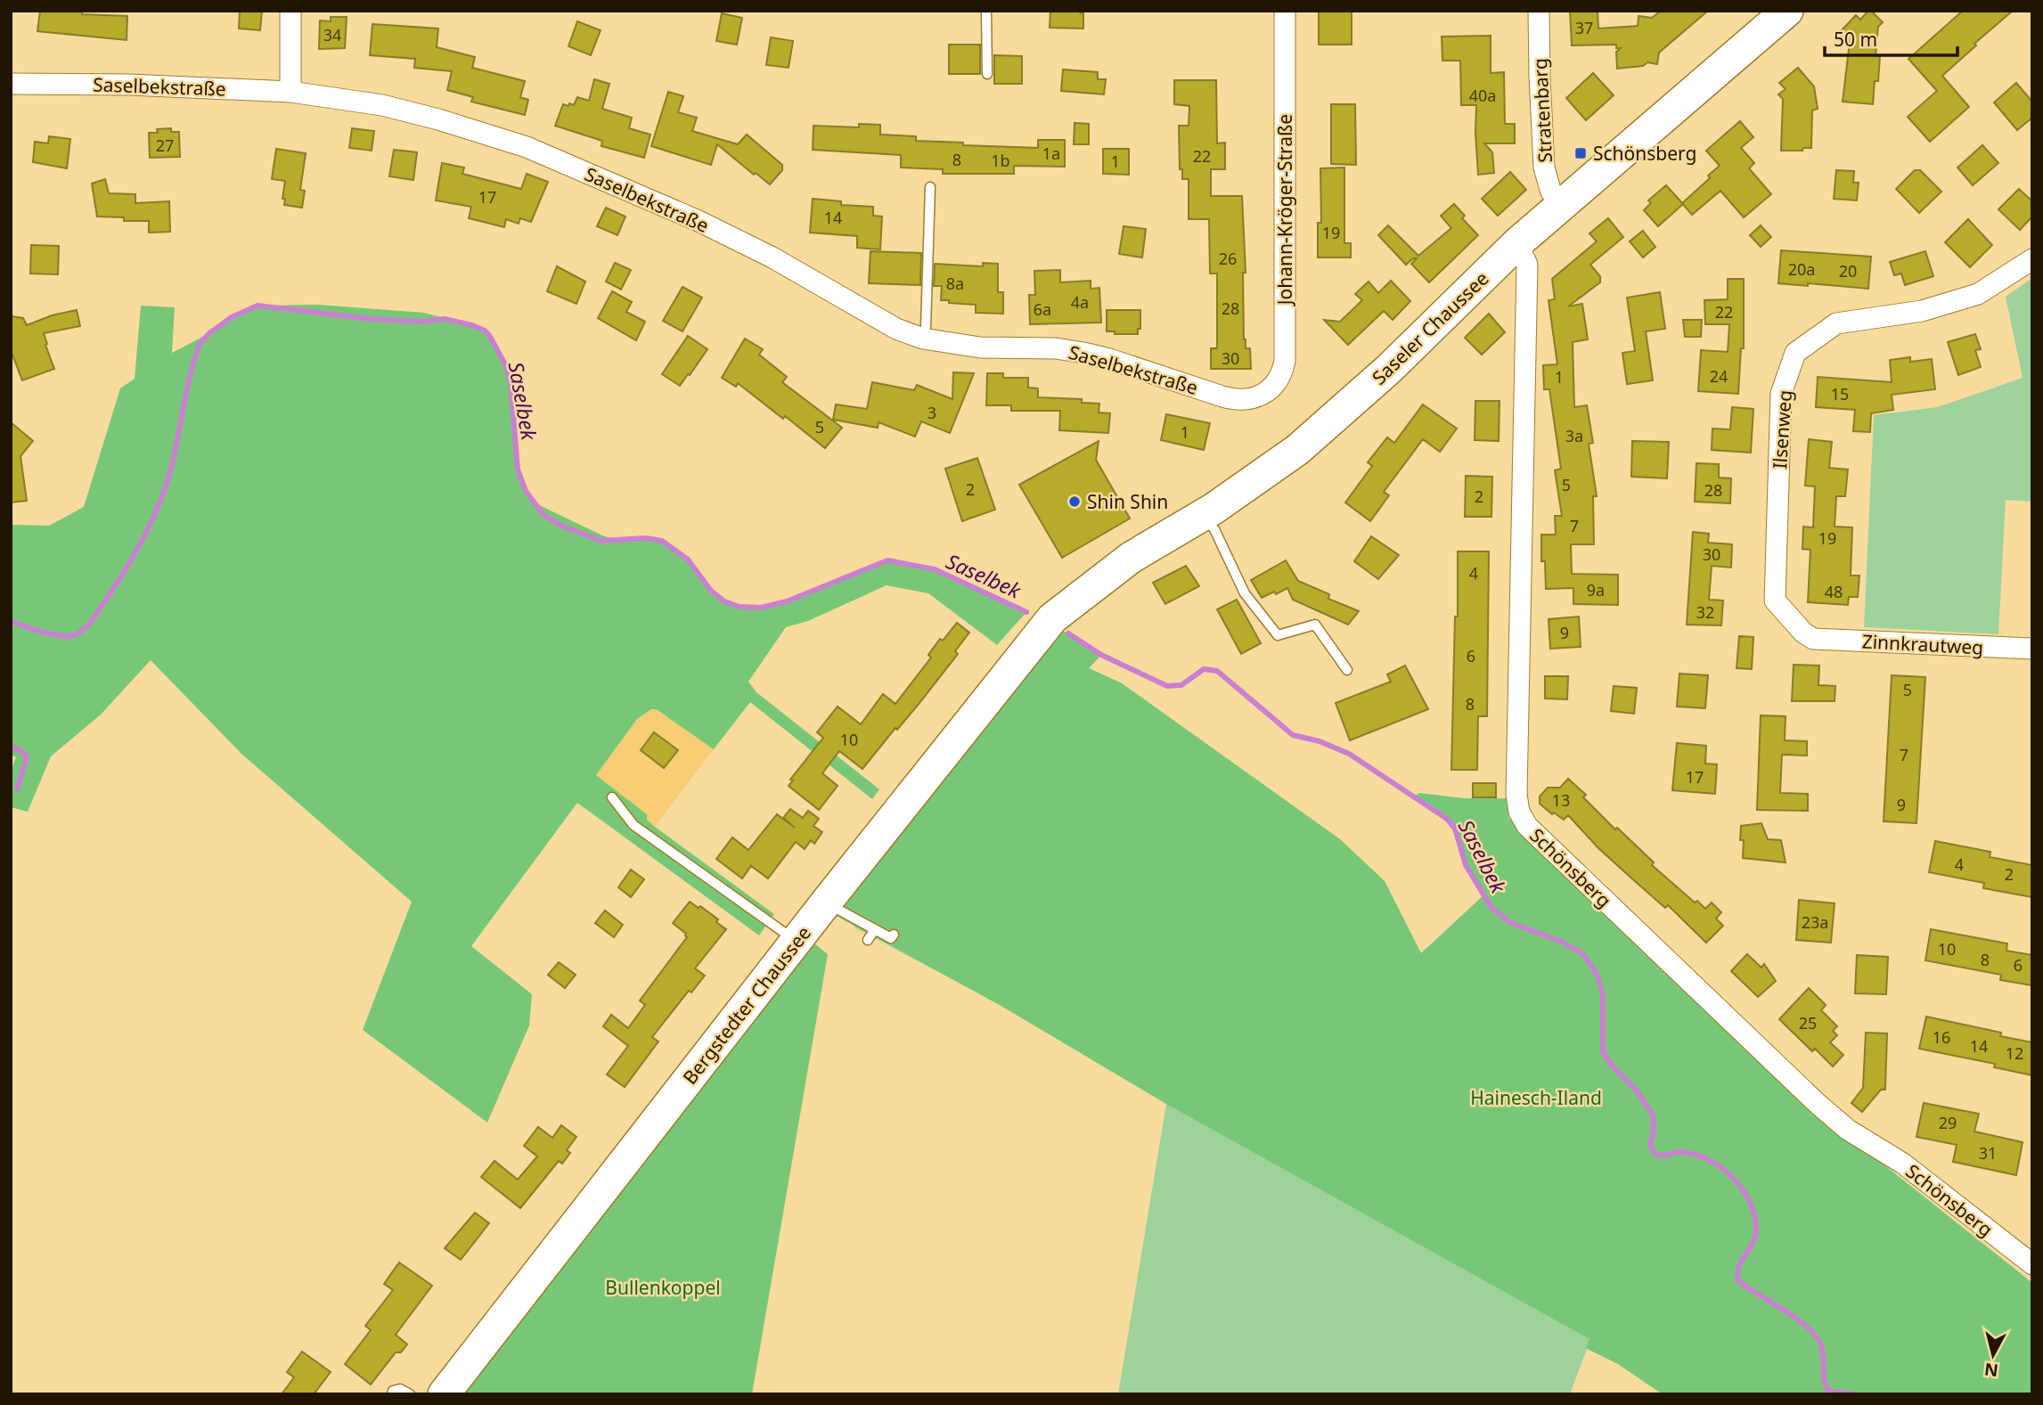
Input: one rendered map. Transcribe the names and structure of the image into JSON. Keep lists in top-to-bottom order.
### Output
{
  "streets": {
    "main road": ["Saseler Chaussee", "Bergstedter Chaussee"],
    "street": [
      "Saselbekstraße",
      "Stratenbarg",
      "Johann-Kröger-Straße",
      "Ilsenweg",
      "Zinnkrautweg",
      "Schönsberg"
    ]
  },
  "crossings": [
    ["Saselbekstraße", "Johann-Kröger-Straße"],
    ["Stratenbarg", "Saseler Chaussee"],
    ["Saseler Chaussee", "Schönsberg"],
    ["Saseler Chaussee", "Bergstedter Chaussee"],
    ["Ilsenweg", "Zinnkrautweg"]
  ],
  "water": ["Saselbek"],
  "parks": ["Hainesch-Iland", "Bullenkoppel"],
  "places": {
    "transit": ["Schönsberg"],
    "other": ["Shin Shin"]
  },
  "house_numbers": [
    "37",
    "34",
    "40a",
    "27",
    "1a",
    "22",
    "8",
    "1b",
    "1",
    "17",
    "14",
    "19",
    "26",
    "20a",
    "20",
    "8a",
    "4a",
    "28",
    "6a",
    "22",
    "30",
    "24",
    "1",
    "15",
    "3",
    "5",
    "1",
    "3a",
    "5",
    "2",
    "28",
    "2",
    "7",
    "19",
    "30",
    "4",
    "9a",
    "48",
    "32",
    "9",
    "6",
    "5",
    "8",
    "10",
    "7",
    "17",
    "13",
    "9",
    "4",
    "2",
    "23a",
    "10",
    "8",
    "6",
    "25",
    "16",
    "14",
    "12",
    "29",
    "31"
  ],
  "scale_bar": "50 m",
  "north": "bottom"
}
